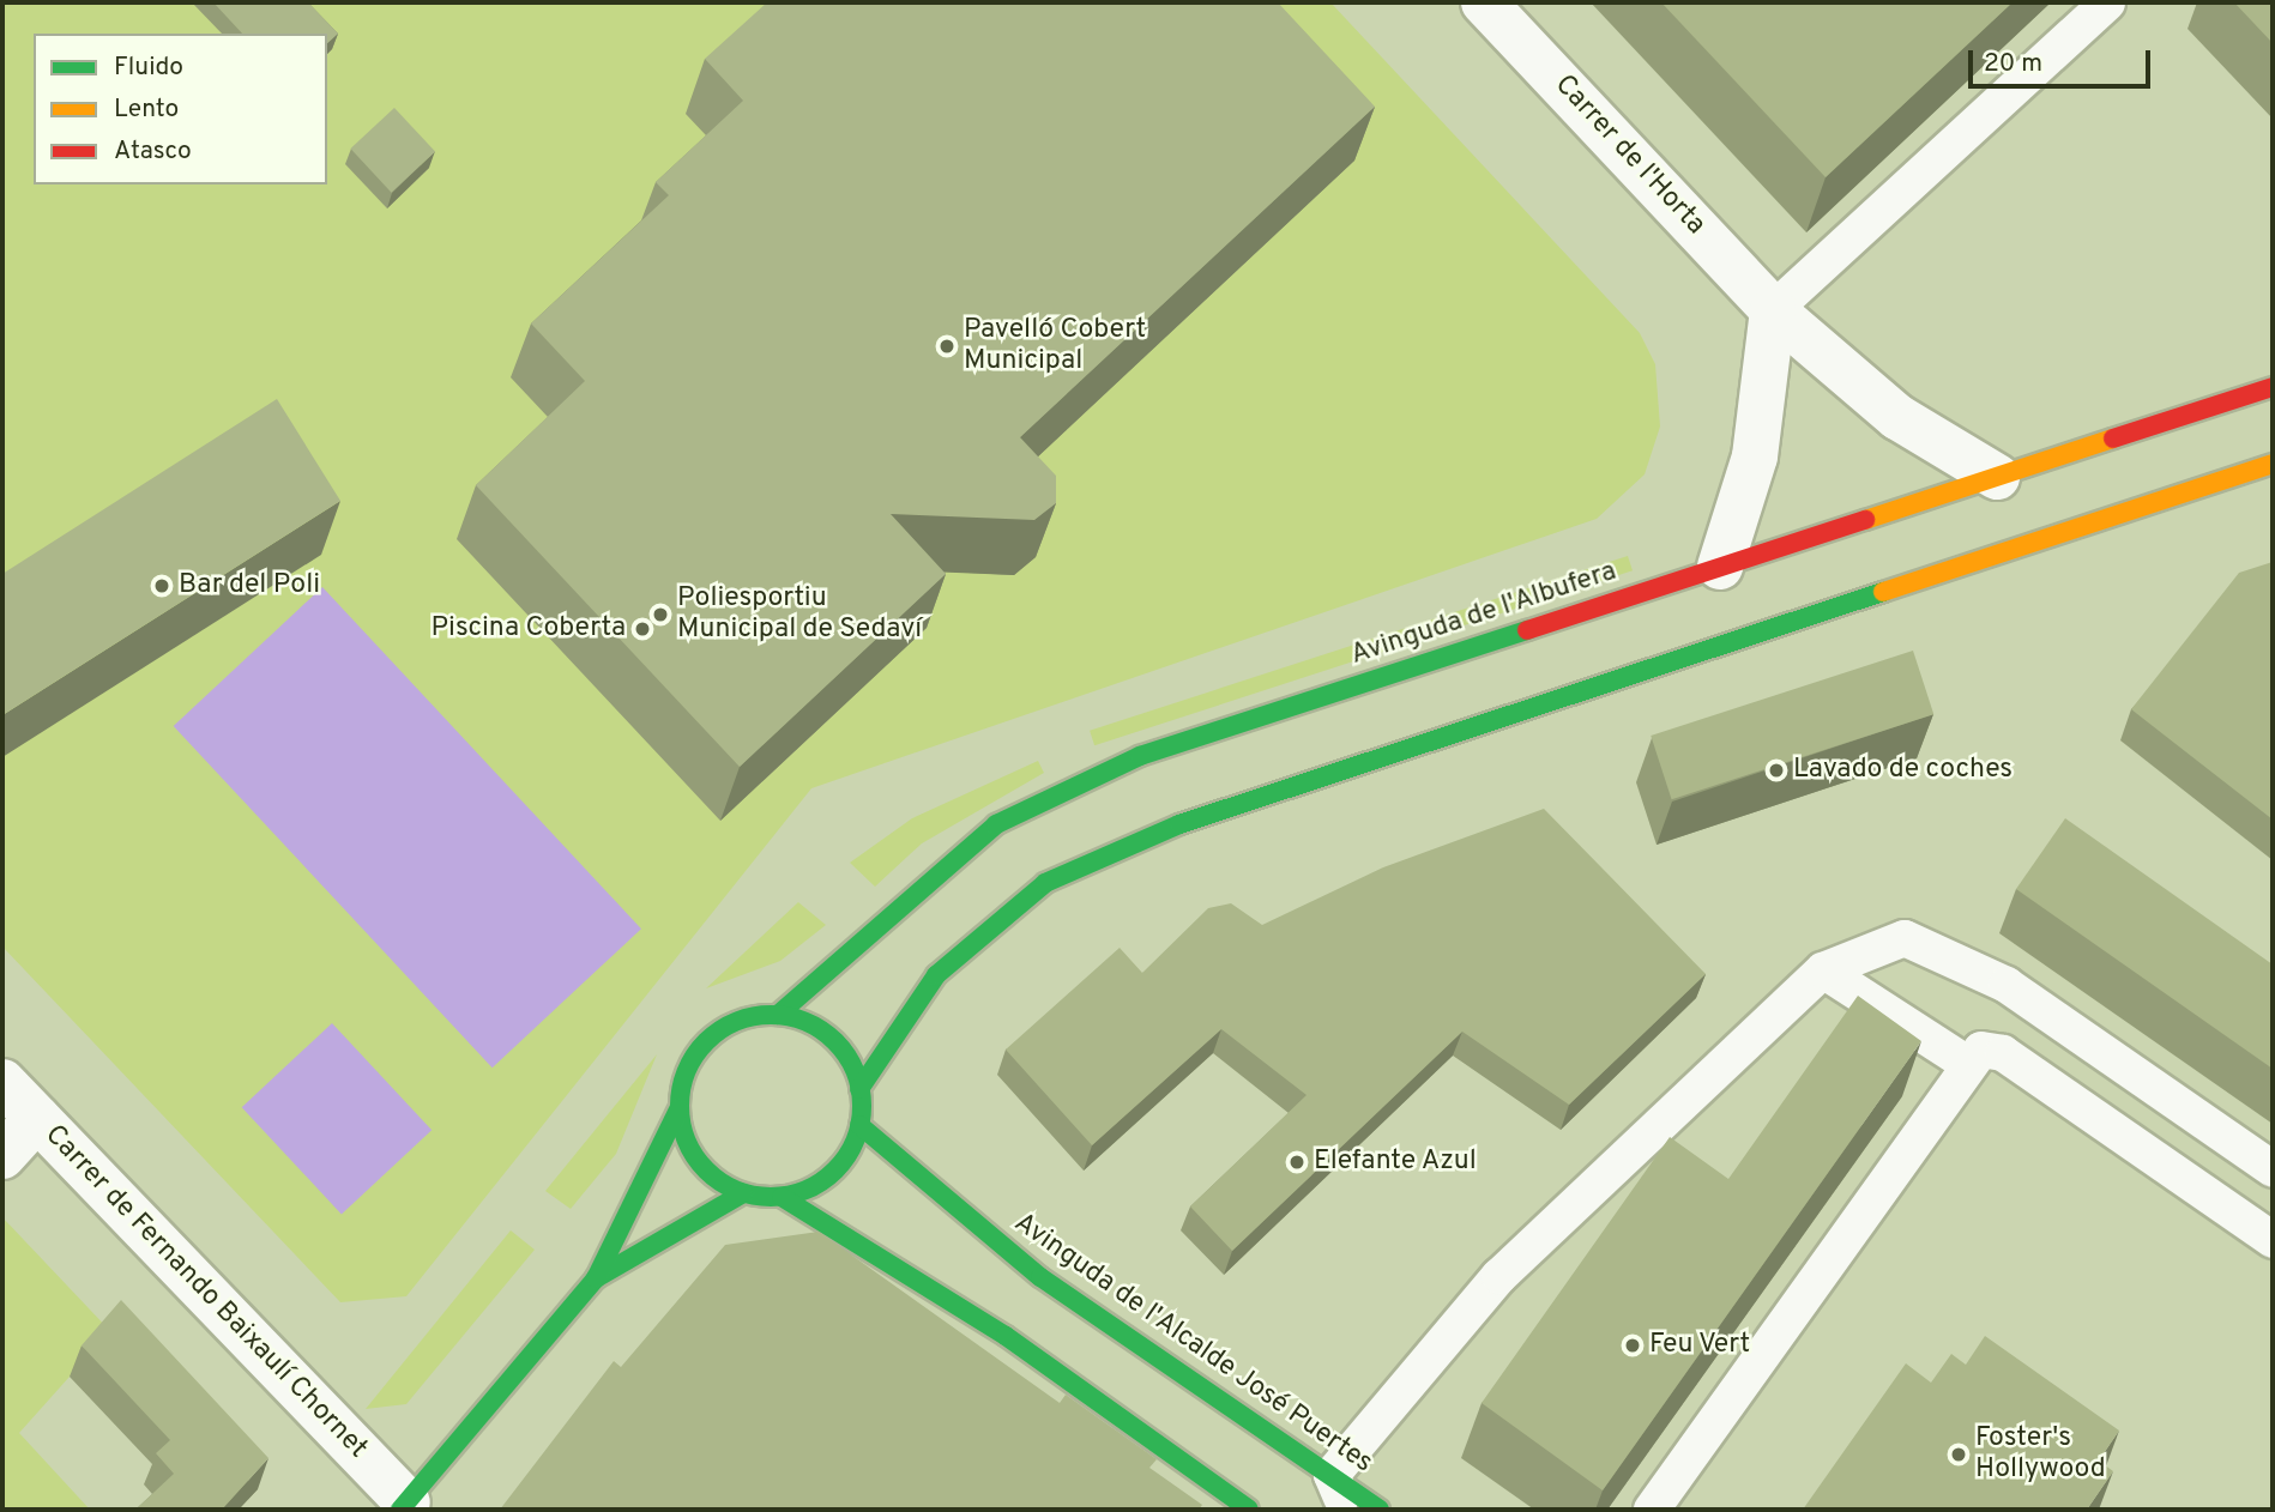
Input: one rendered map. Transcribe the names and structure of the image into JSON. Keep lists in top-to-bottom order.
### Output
{
  "streets": {
    "street": [
      "Carrer de l'Horta",
      "Avinguda de l'Albufera",
      "Carrer de Fernando Baixaulí Chornet",
      "Avinguda de l'Alcalde José Puertes"
    ]
  },
  "crossings": [
    ["Carrer de l'Horta", "Avinguda de l'Albufera"],
    ["Avinguda de l'Albufera", "Avinguda de l'Alcalde José Puertes"]
  ],
  "places": [
    "Pavelló Cobert Municipal",
    "Bar del Poli",
    "Poliesportiu Municipal de Sedaví",
    "Piscina Coberta",
    "Lavado de coches",
    "Elefante Azul",
    "Feu Vert",
    "Foster's Hollywood"
  ],
  "legend": ["Fluido", "Lento", "Atasco"],
  "scale_bar": "20 m"
}
